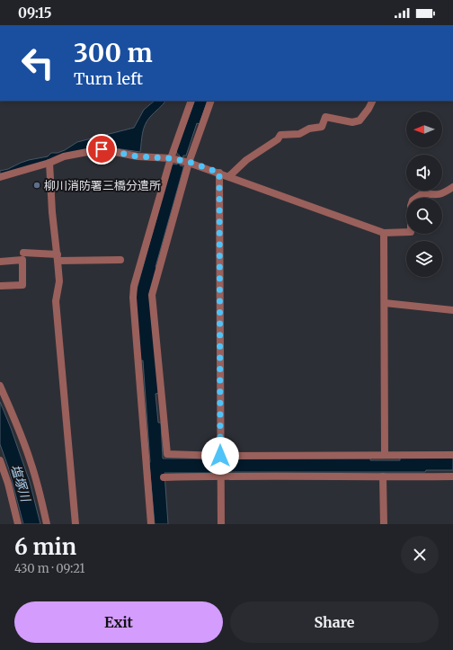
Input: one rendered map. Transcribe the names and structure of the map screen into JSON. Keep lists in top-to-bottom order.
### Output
{
  "water": ["塩塚川"],
  "places": ["柳川消防署三橋分遣所"],
  "north": "left",
  "page": {
    "status": "09:15",
    "turn": ["300 m", "Turn left"],
    "heading": ["6 min", "430 m · 09:21"],
    "buttons": ["Exit", "Share"]
  }
}
